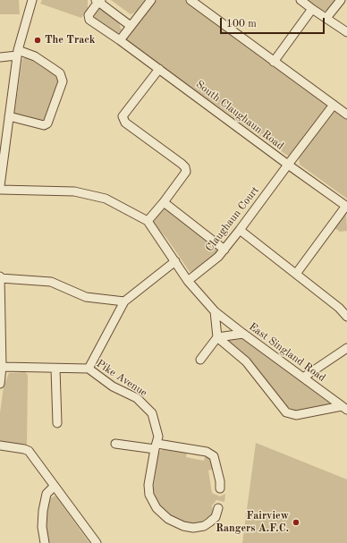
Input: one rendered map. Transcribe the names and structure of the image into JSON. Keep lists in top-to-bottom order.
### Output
{
  "streets": {
    "street": [
      "South Claughaun Road",
      "Claughaun Court",
      "East Singland Road",
      "Pike Avenue"
    ]
  },
  "crossings": [
    ["South Claughaun Road", "Claughaun Court"]
  ],
  "places": ["The Track", "Fairview Rangers A.F.C."],
  "scale_bar": "100 m"
}
